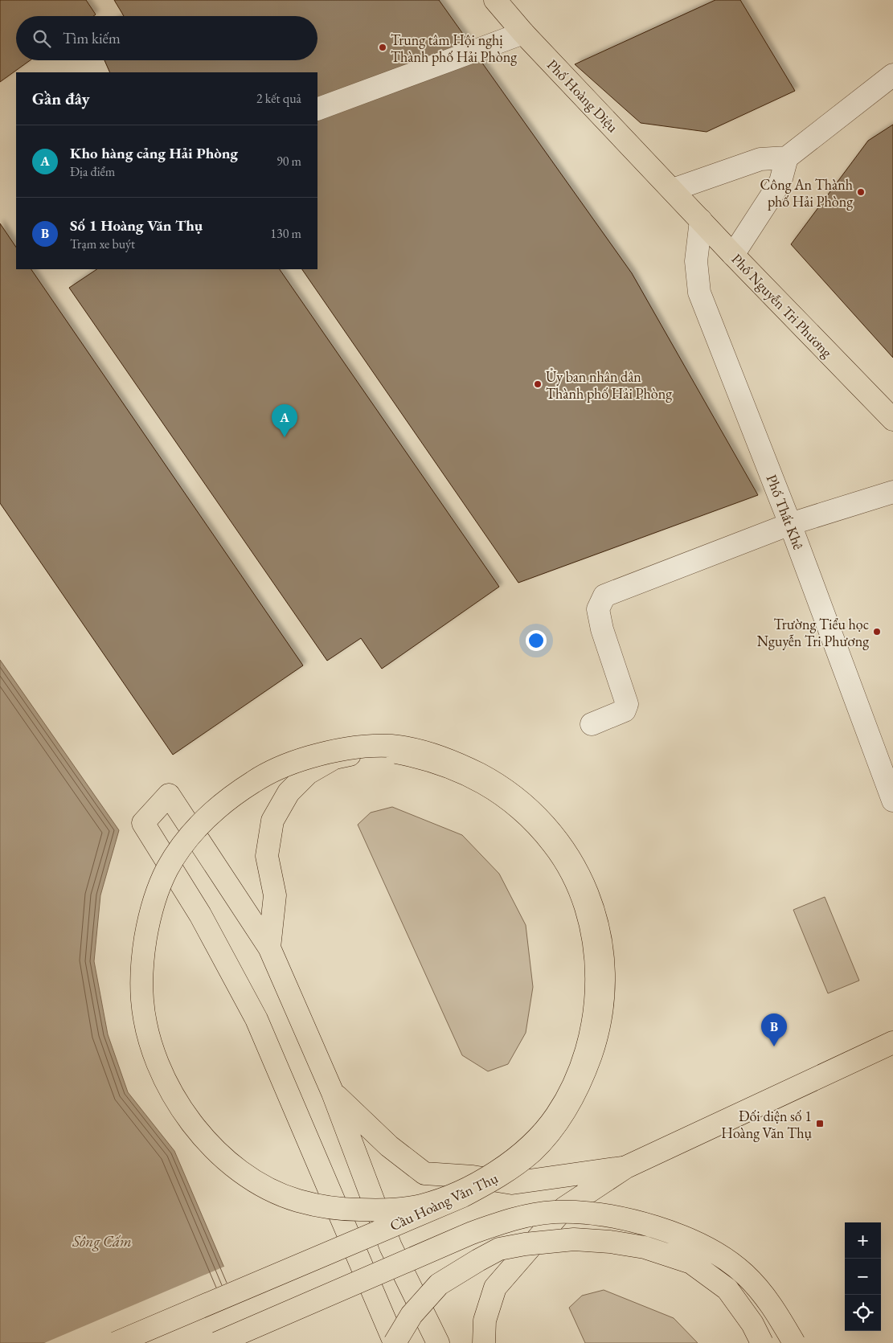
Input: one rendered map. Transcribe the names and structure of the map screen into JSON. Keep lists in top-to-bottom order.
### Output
{
  "streets": {
    "main road": ["Phố Hoàng Diệu", "Phố Nguyễn Tri Phương", "Cầu Hoàng Văn Thụ"],
    "street": ["Phố Thất Khê"]
  },
  "crossings": [
    ["Phố Hoàng Diệu", "Phố Nguyễn Tri Phương"],
    ["Phố Nguyễn Tri Phương", "Phố Thất Khê"]
  ],
  "water": ["Sông Cấm"],
  "places": {
    "other": [
      "Trung tâm Hội nghị Thành phố Hải Phòng",
      "Công An Thành phố Hải Phòng",
      "Ủy ban nhân dân Thành phố Hải Phòng",
      "Trường Tiểu học Nguyễn Tri Phương"
    ],
    "transit": ["Đối diện số 1 Hoàng Văn Thụ"]
  },
  "page": {
    "search": "Tìm kiếm",
    "heading": ["Gần đây", "2 kết quả"],
    "list": [
      {
        "mark": "A",
        "name": "Kho hàng cảng Hải Phòng",
        "note": "Địa điểm",
        "value": "90 m"
      },
      {
        "mark": "B",
        "name": "Số 1 Hoàng Văn Thụ",
        "note": "Trạm xe buýt",
        "value": "130 m"
      }
    ],
    "pins": ["A", "B"],
    "map_buttons": ["+", "−"]
  }
}
